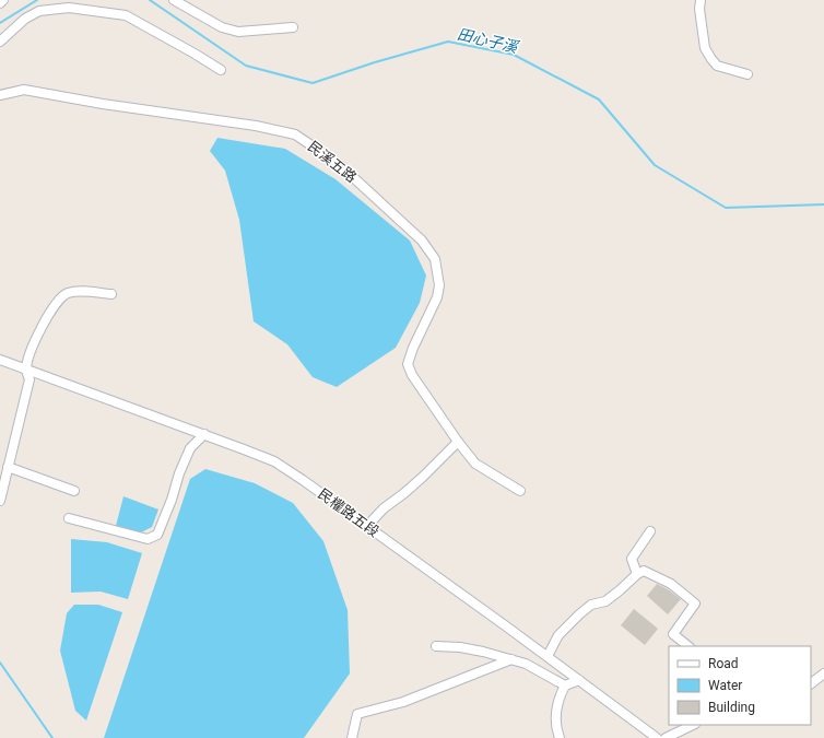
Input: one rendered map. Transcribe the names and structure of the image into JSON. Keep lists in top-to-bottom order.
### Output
{
  "streets": {
    "street": ["民溪五路", "民權路五段"]
  },
  "water": ["田心子溪"],
  "legend": ["Road", "Water", "Building"]
}
